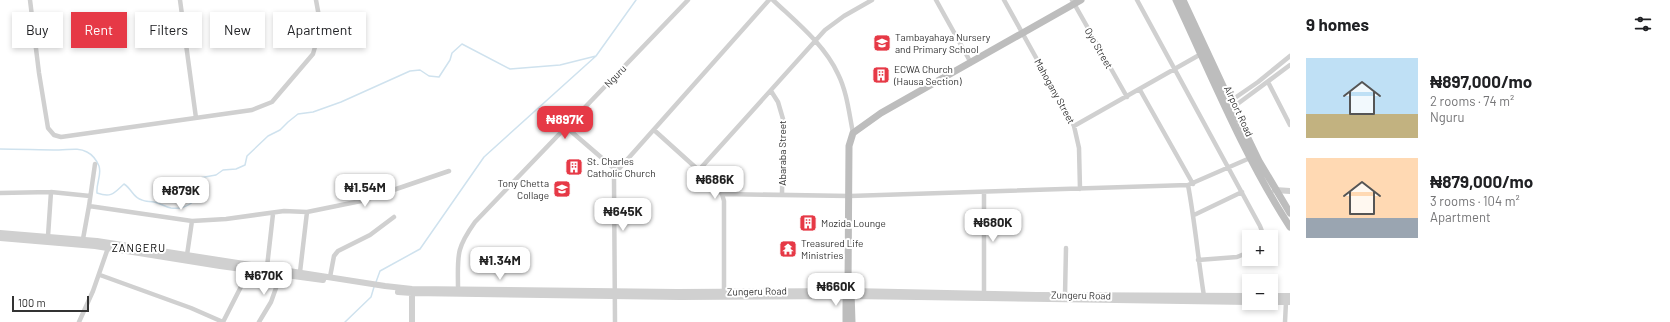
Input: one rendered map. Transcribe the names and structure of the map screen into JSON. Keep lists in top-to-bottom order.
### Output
{
  "streets": {
    "main road": ["Airport Road"],
    "street": [
      "Oyo Street",
      "Nguru",
      "Mahogany Street",
      "Abaraba Street",
      "Zungeru Road"
    ]
  },
  "crossings": [
    ["Nguru", "Zungeru Road"]
  ],
  "districts": ["ZANGERU"],
  "places": {
    "school or university": ["Tambayahaya Nursery and Primary School", "Tony Chetta Collage"],
    "building": ["ECWA Church (Hausa Section)", "St. Charles Catholic Church", "Mozida Lounge"],
    "temple": ["Treasured Life Ministries"]
  },
  "scale_bar": "100 m",
  "page": {
    "heading": "9 homes",
    "chip": [
      "Buy",
      "Rent",
      "Filters",
      "New",
      "Apartment"
    ],
    "list": [
      {
        "name": "₦897,000/mo",
        "note": "2 rooms · 74 m² · Nguru"
      },
      {
        "name": "₦879,000/mo",
        "note": "3 rooms · 104 m² · Apartment"
      }
    ],
    "price": [
      "₦897K",
      "₦686K",
      "₦1.54M",
      "₦879K",
      "₦645K",
      "₦680K",
      "₦1.34M",
      "₦670K",
      "₦660K"
    ],
    "map_buttons": ["+", "−"],
    "scale": "100 m"
  }
}
